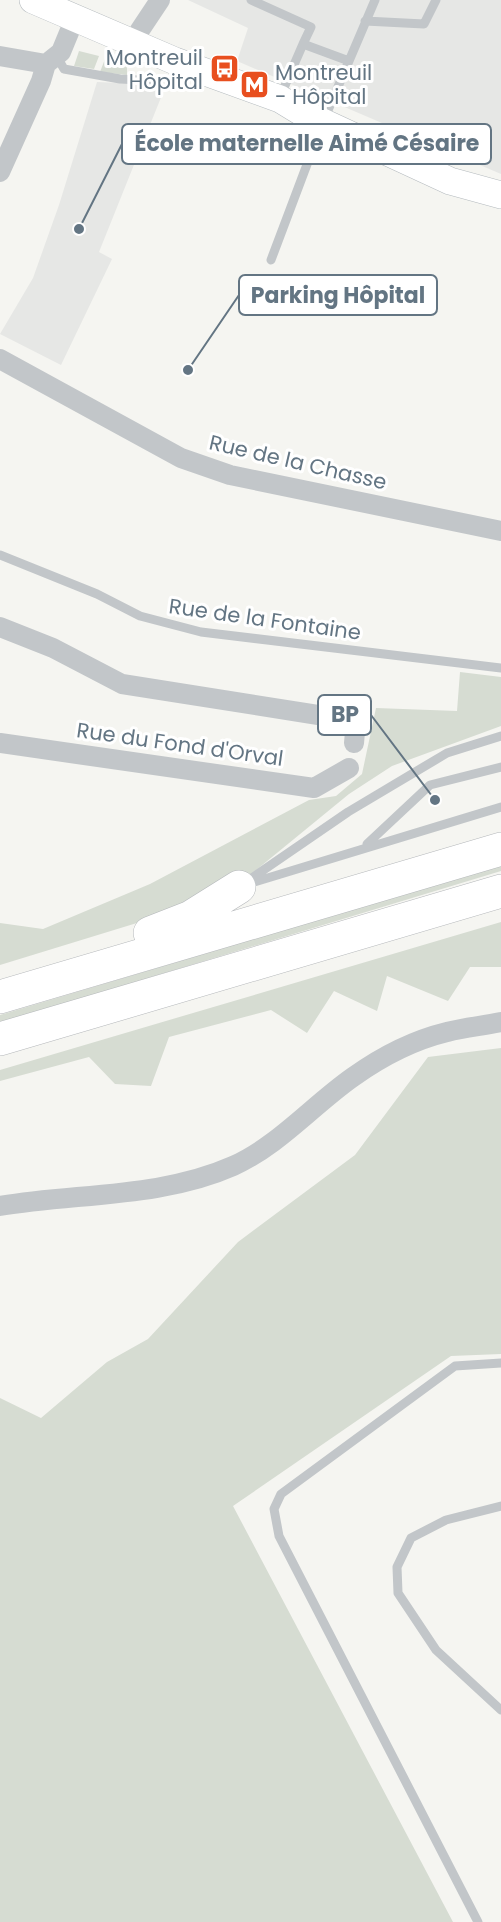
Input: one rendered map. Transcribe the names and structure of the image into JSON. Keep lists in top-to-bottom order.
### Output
{
  "streets": {
    "street": ["Rue de la Chasse", "Rue du Fond d'Orval"],
    "lane": ["Rue de la Fontaine"]
  },
  "places": {
    "bus stop": ["Montreuil Hôpital"],
    "metro station": ["Montreuil - Hôpital"],
    "other": ["École maternelle Aimé Césaire", "Parking Hôpital", "BP"]
  }
}
